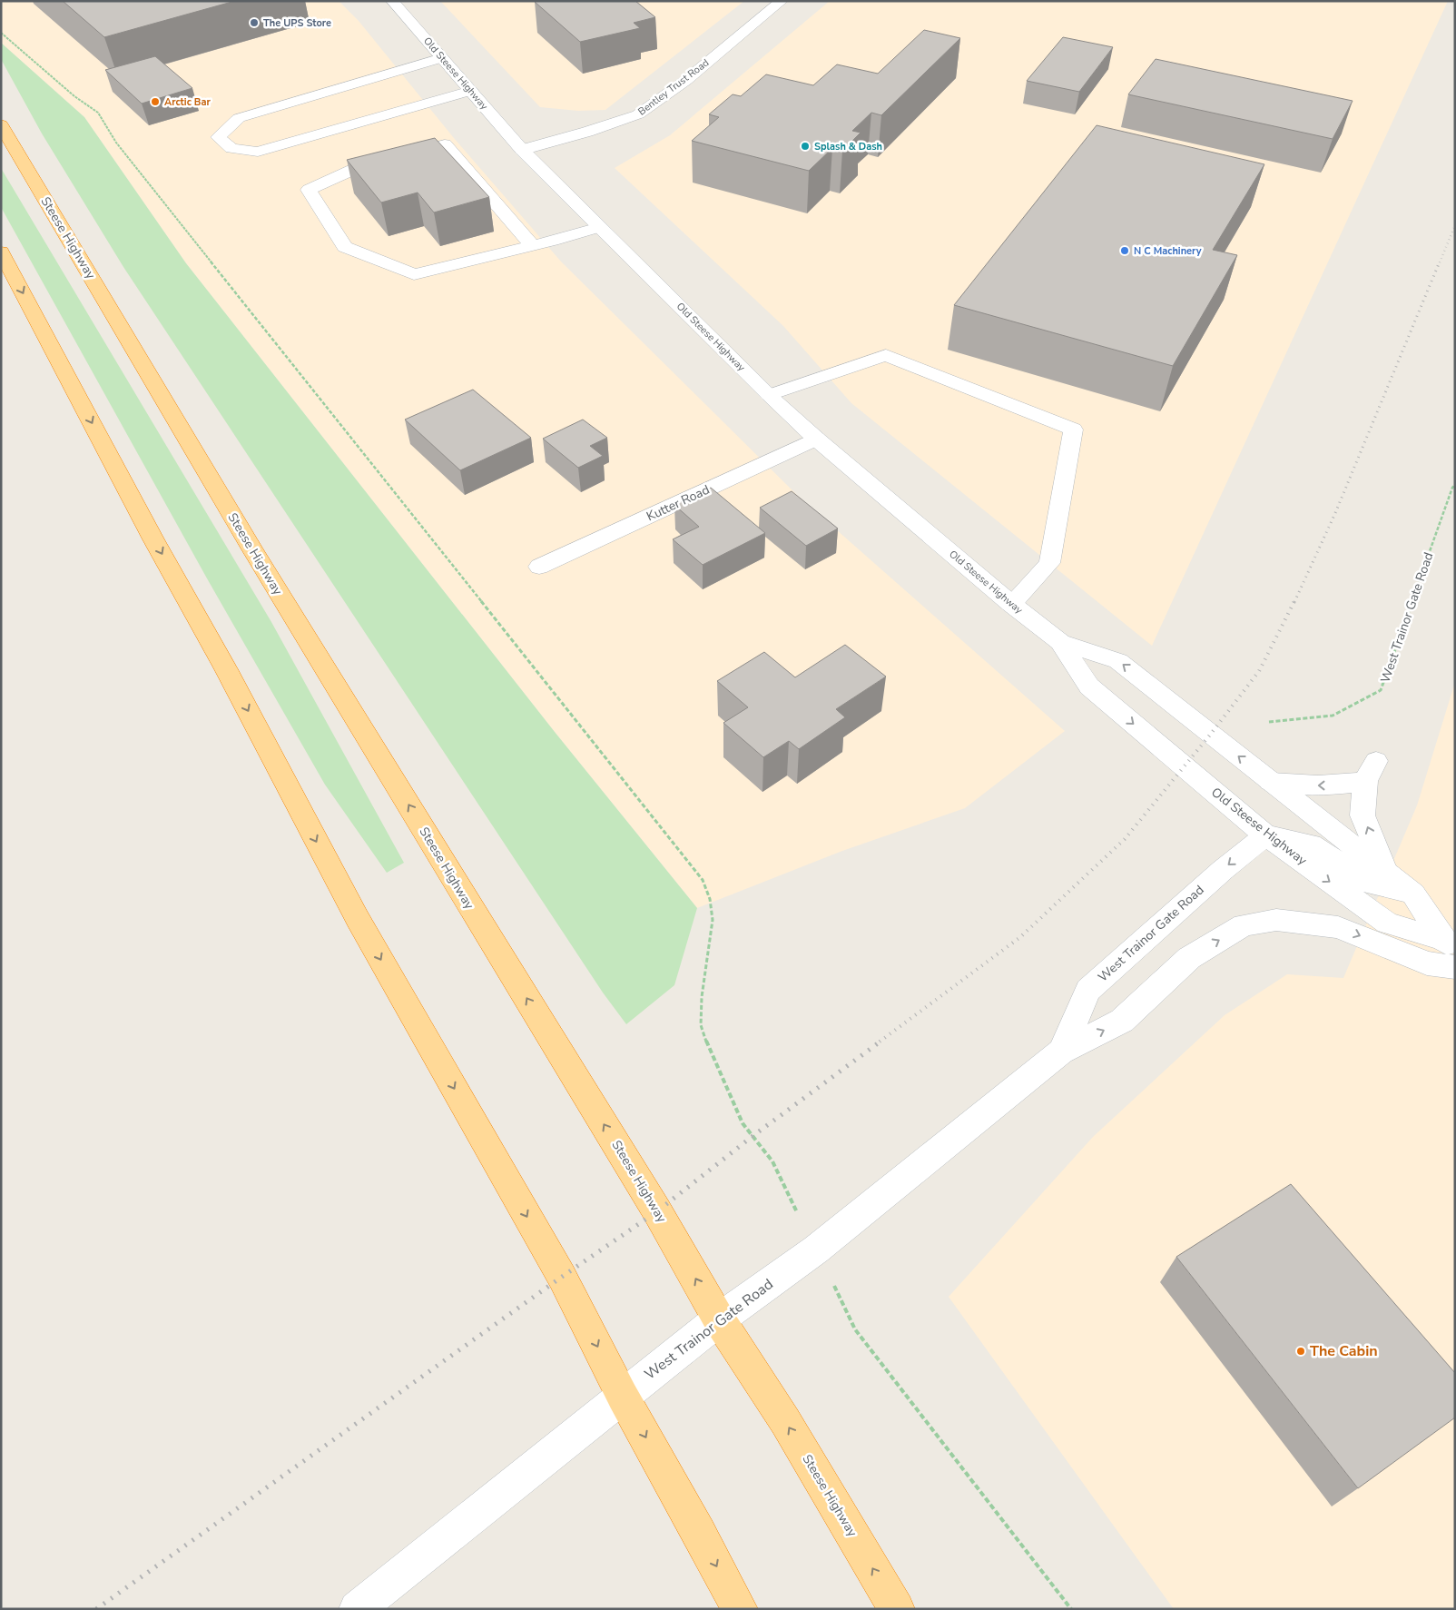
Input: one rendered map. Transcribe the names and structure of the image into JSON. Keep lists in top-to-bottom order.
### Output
{
  "streets": {
    "highway": ["Steese Highway"],
    "main road": [
      "Old Steese Highway",
      "Bentley Trust Road",
      "Kutter Road",
      "West Trainor Gate Road"
    ]
  },
  "crossings": [
    ["Old Steese Highway", "Bentley Trust Road"],
    ["Old Steese Highway", "Kutter Road"],
    ["Old Steese Highway", "West Trainor Gate Road"],
    ["Steese Highway", "West Trainor Gate Road"]
  ],
  "places": [
    "The UPS Store",
    "Arctic Bar",
    "Splash & Dash",
    "N C Machinery",
    "The Cabin"
  ]
}
